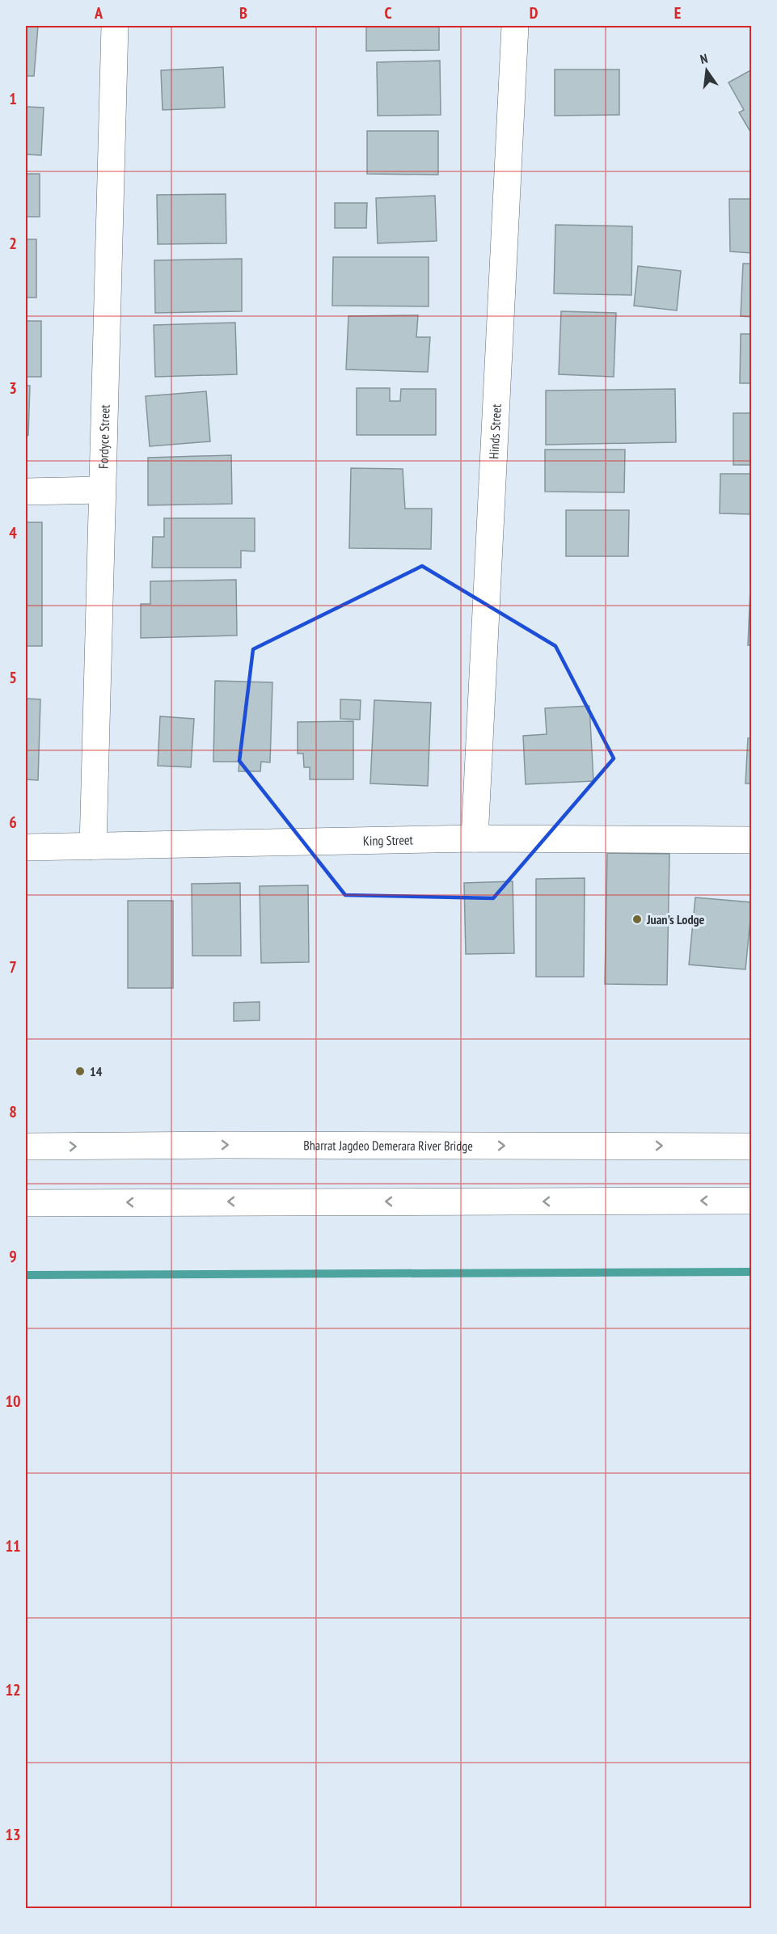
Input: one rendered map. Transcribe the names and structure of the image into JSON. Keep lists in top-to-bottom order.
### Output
{
  "streets": {
    "street": [
      "Hinds Street",
      "Fordyce Street",
      "King Street",
      "Bharrat Jagdeo Demerara River Bridge"
    ]
  },
  "crossings": [
    ["Hinds Street", "King Street"],
    ["Fordyce Street", "King Street"]
  ],
  "places": ["Juan's Lodge", "14"],
  "north": "top",
  "grid": {
    "columns": [
      "A",
      "B",
      "C",
      "D",
      "E"
    ],
    "rows": [
      "1",
      "2",
      "3",
      "4",
      "5",
      "6",
      "7",
      "8",
      "9",
      "10",
      "11",
      "12",
      "13"
    ]
  }
}
